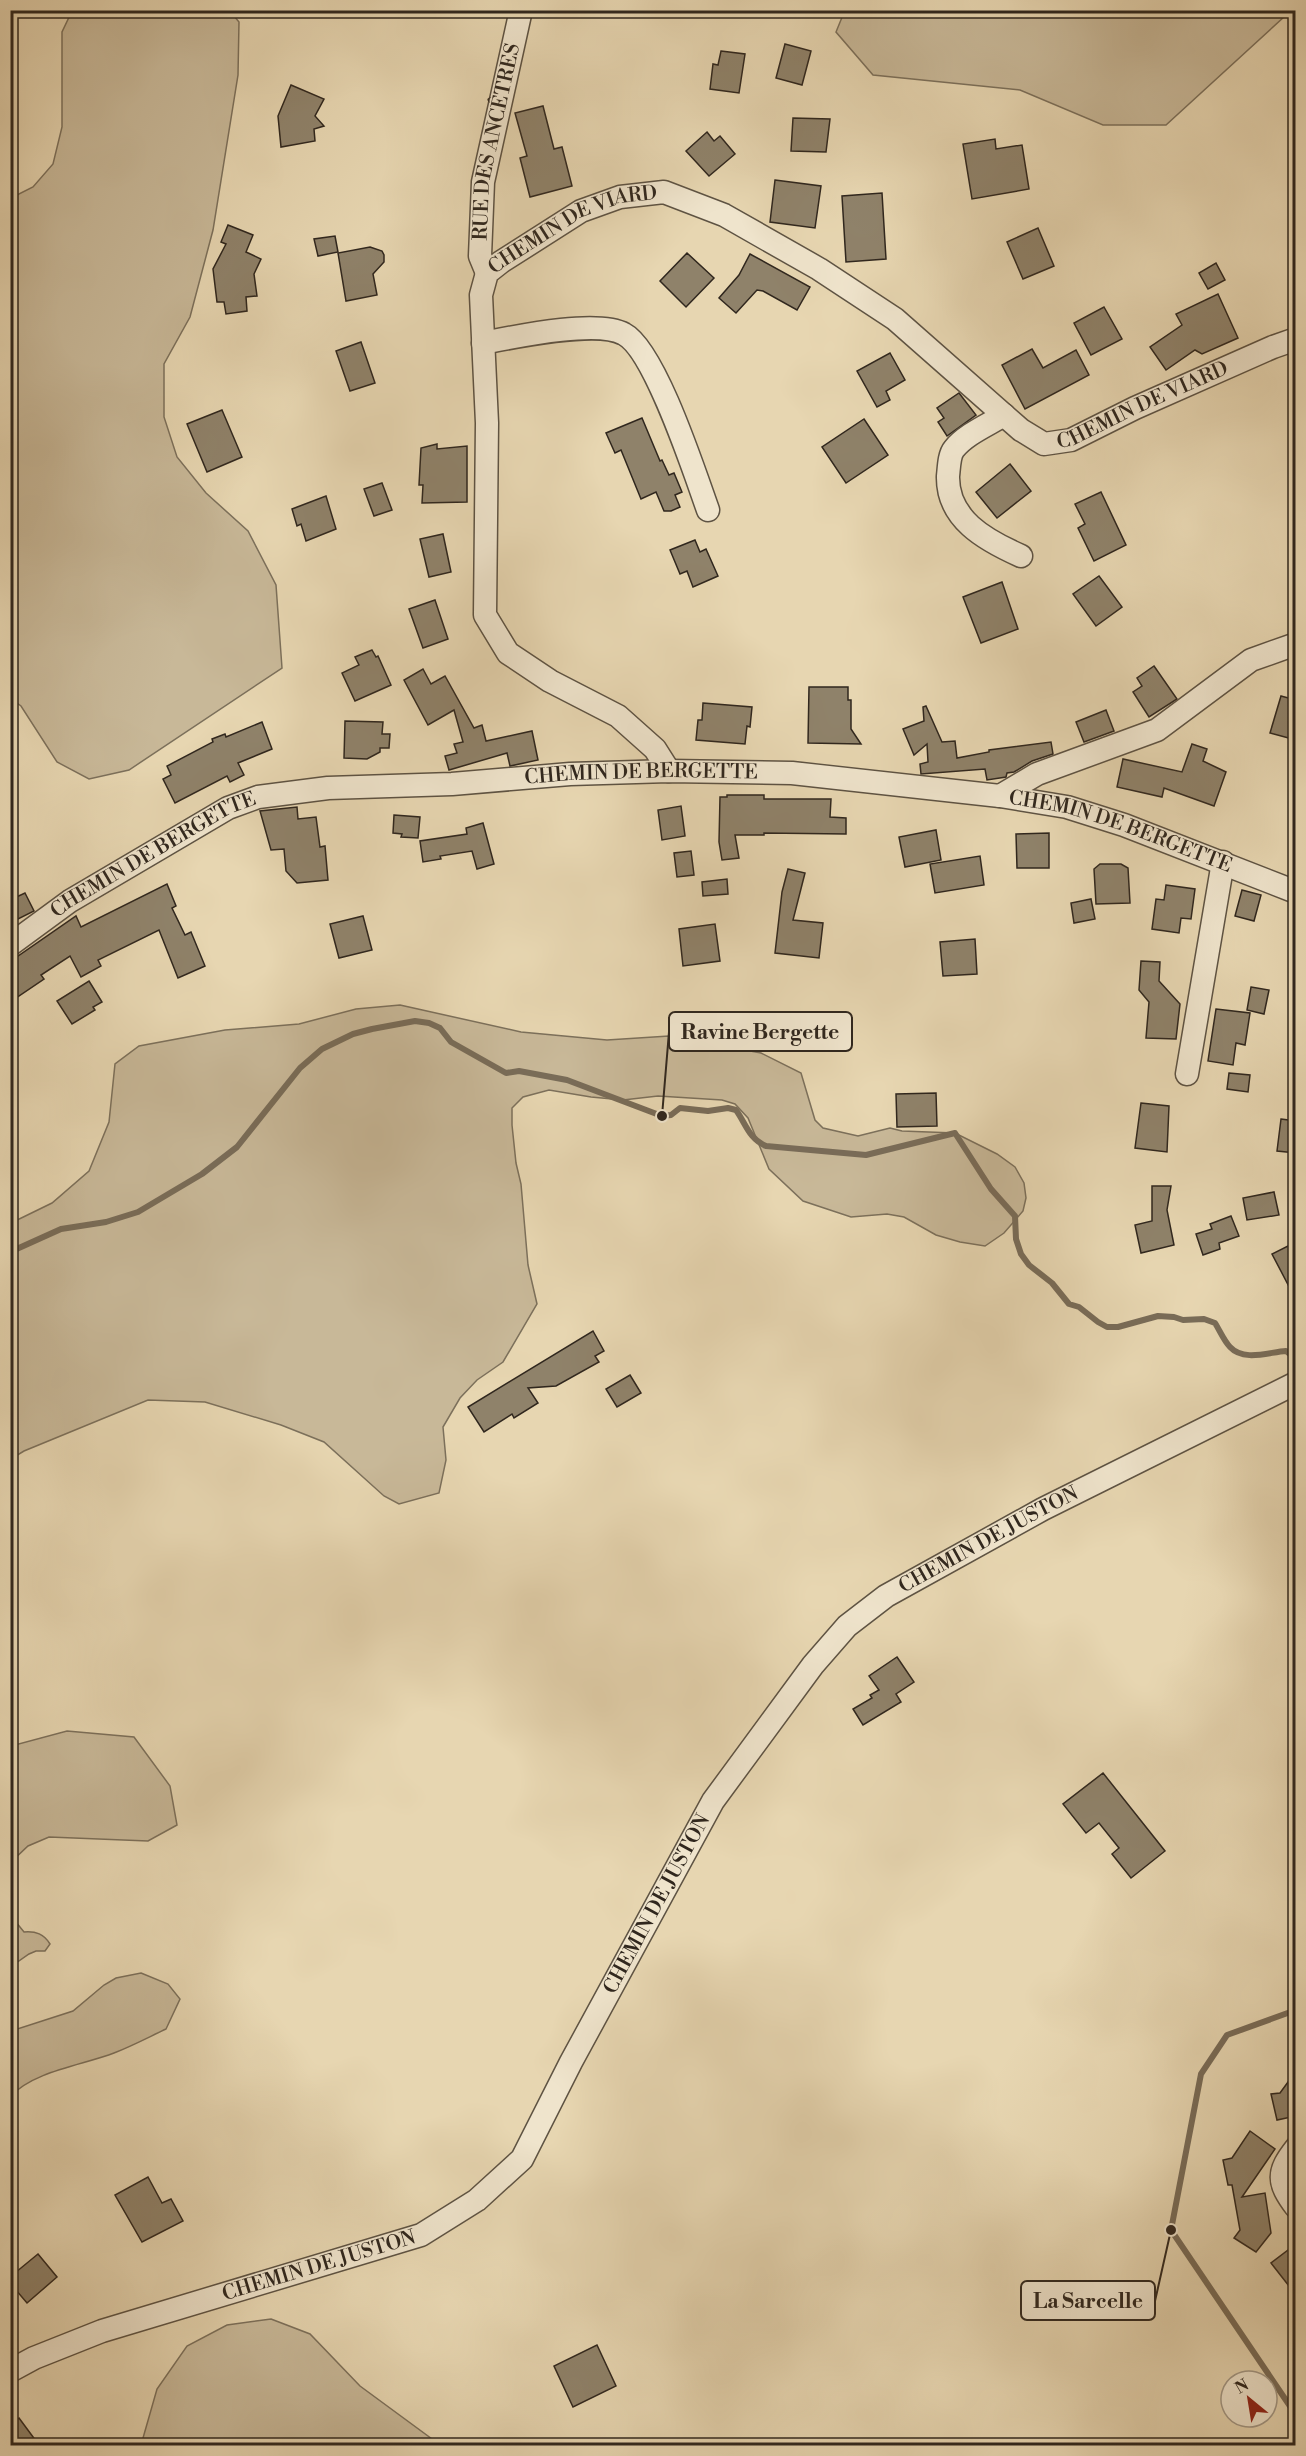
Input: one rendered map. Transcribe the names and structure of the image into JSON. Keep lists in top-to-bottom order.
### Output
{
  "streets": {
    "street": [
      "RUE DES ANCÊTRES",
      "CHEMIN DE VIARD",
      "CHEMIN DE BERGETTE",
      "CHEMIN DE JUSTON"
    ]
  },
  "crossings": [
    ["RUE DES ANCÊTRES", "CHEMIN DE VIARD"],
    ["CHEMIN DE VIARD", "CHEMIN DE BERGETTE"]
  ],
  "places": ["Ravine Bergette", "La Sarcelle"],
  "north": "top left"
}
